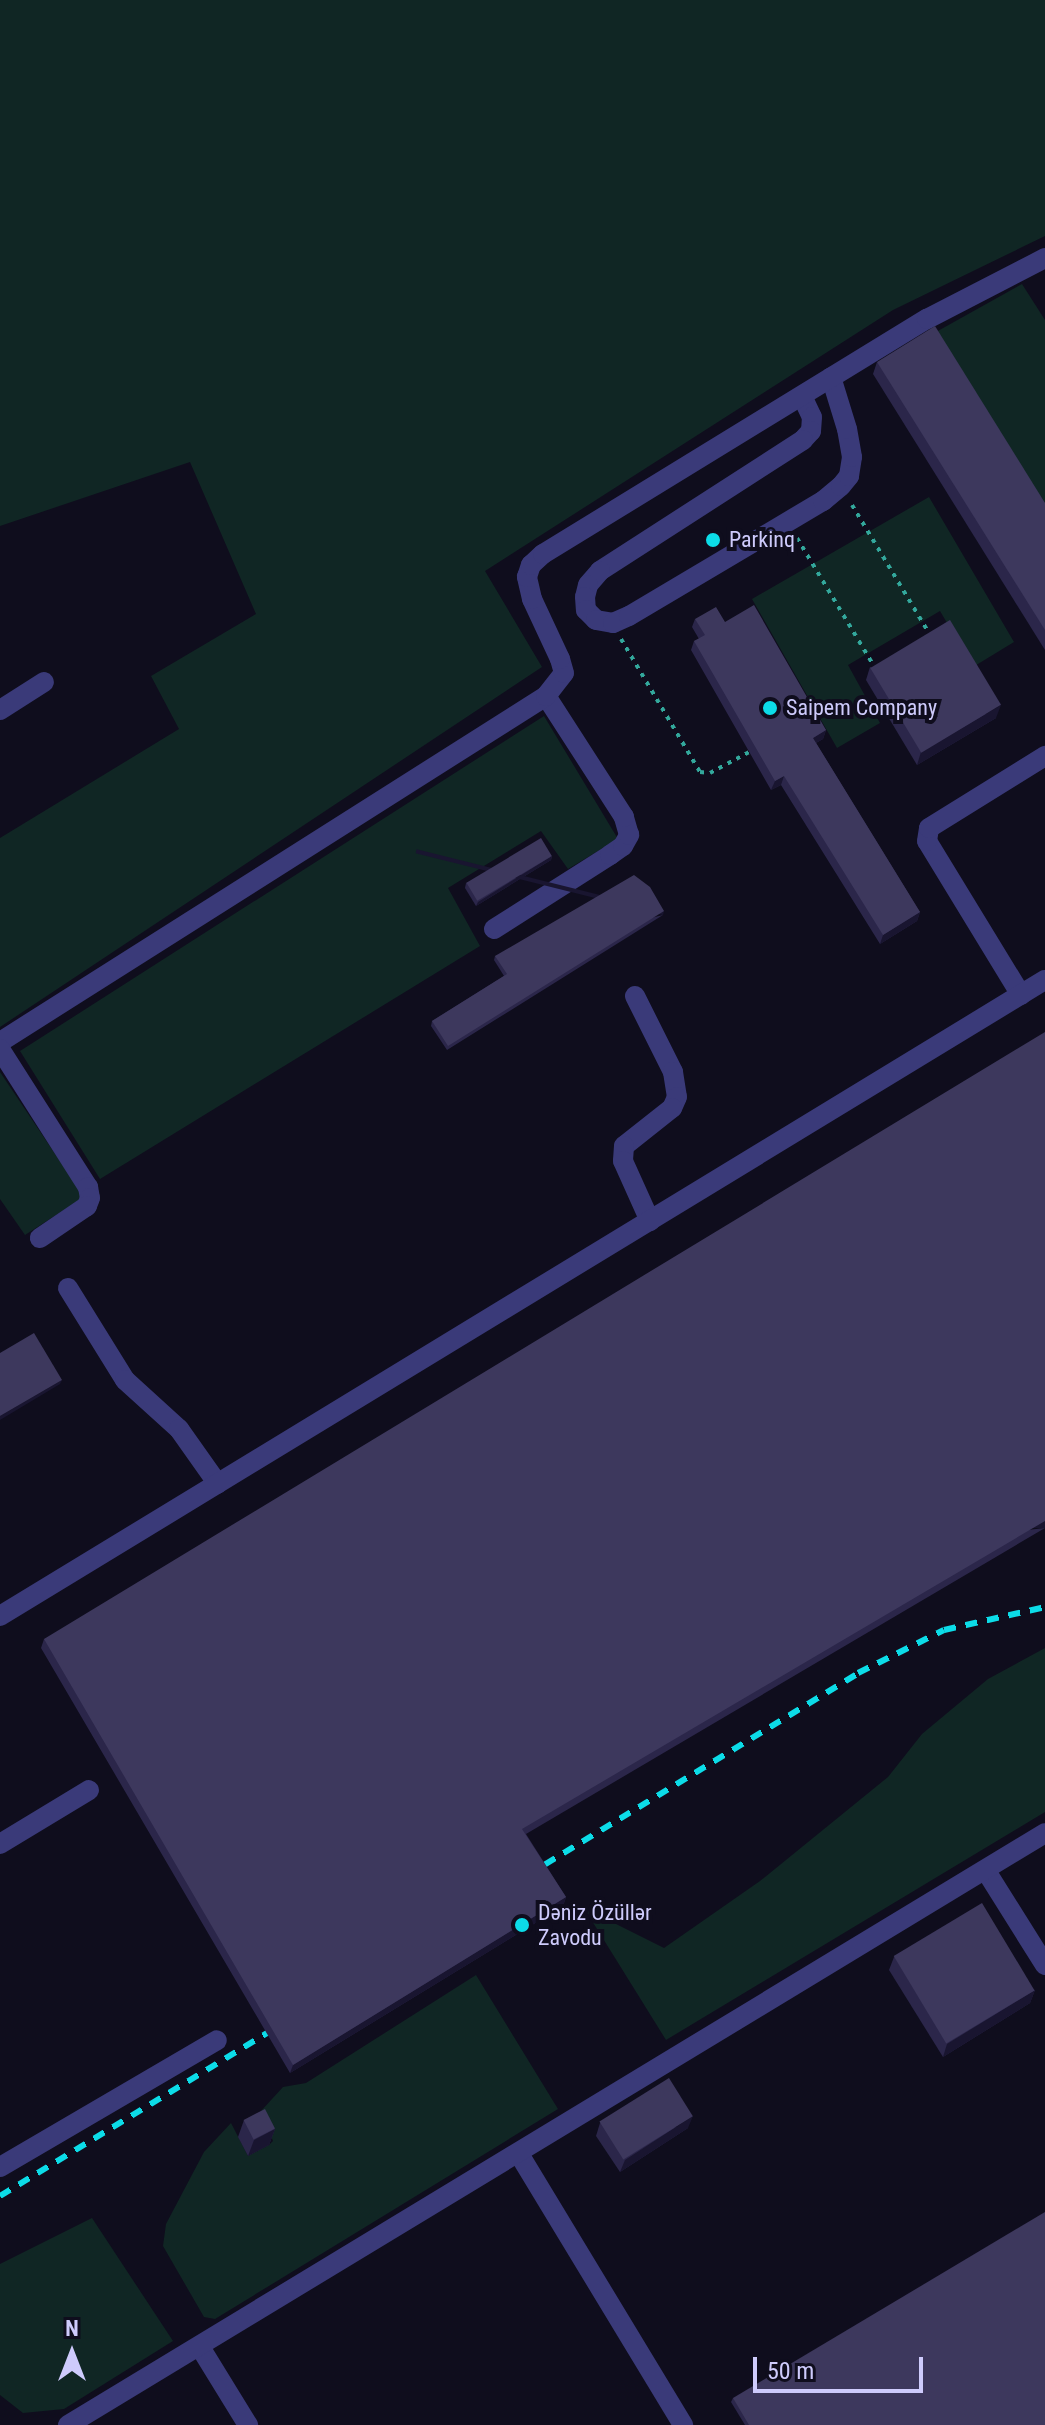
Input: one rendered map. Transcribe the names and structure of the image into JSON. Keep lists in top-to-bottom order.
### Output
{
  "places": ["Parkinq", "Saipem Company", "Dəniz Özüllər Zavodu"],
  "scale_bar": "50 m",
  "north": "top"
}
